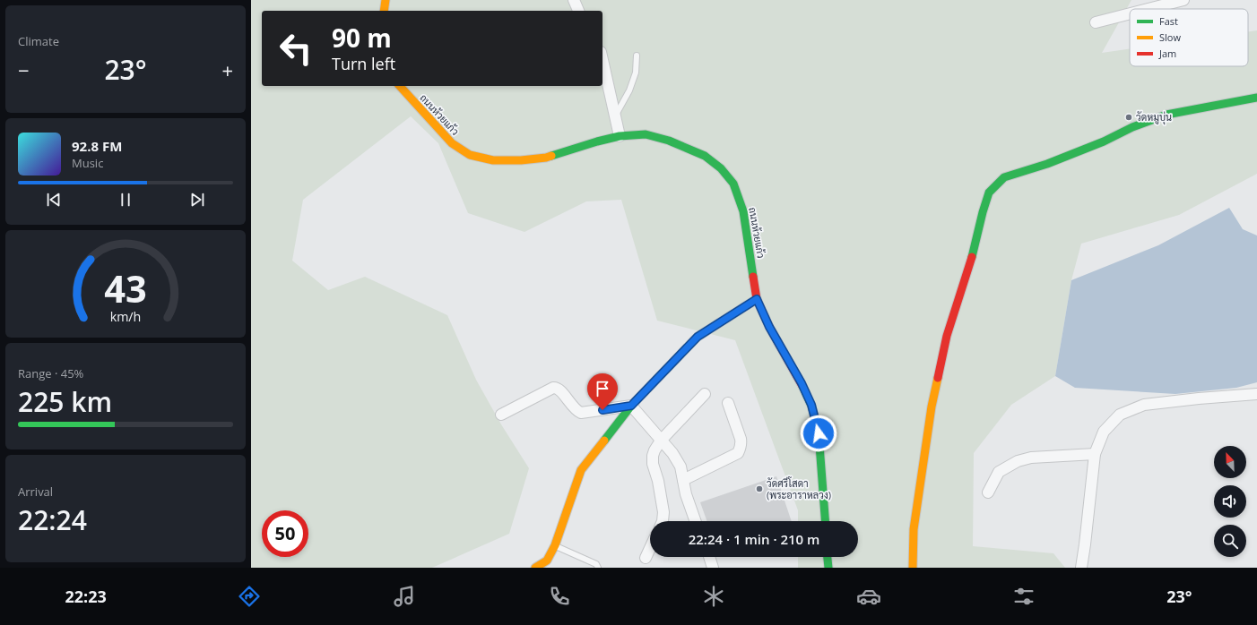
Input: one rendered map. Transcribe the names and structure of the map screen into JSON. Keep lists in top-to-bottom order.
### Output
{
  "streets": {
    "street": ["ถนนห้วยแก้ว"]
  },
  "places": ["วัดหมูบุ่น", "วัดศรีโสดา (พระอาราหลวง)"],
  "legend": ["Fast", "Slow", "Jam"],
  "north": "top left",
  "page": {
    "tile": [
      "Climate",
      ["Range · 45%", "225 km"],
      ["Arrival", "22:24"]
    ],
    "turn": ["90 m", "Turn left"],
    "heat": ["−", "23°", "+"],
    "song": ["92.8 FM", "Music"],
    "limit": "50",
    "trip": "22:24 · 1 min · 210 m",
    "tabs": ["22:23", "23°"],
    "gauge": ["43", "km/h"]
  }
}
